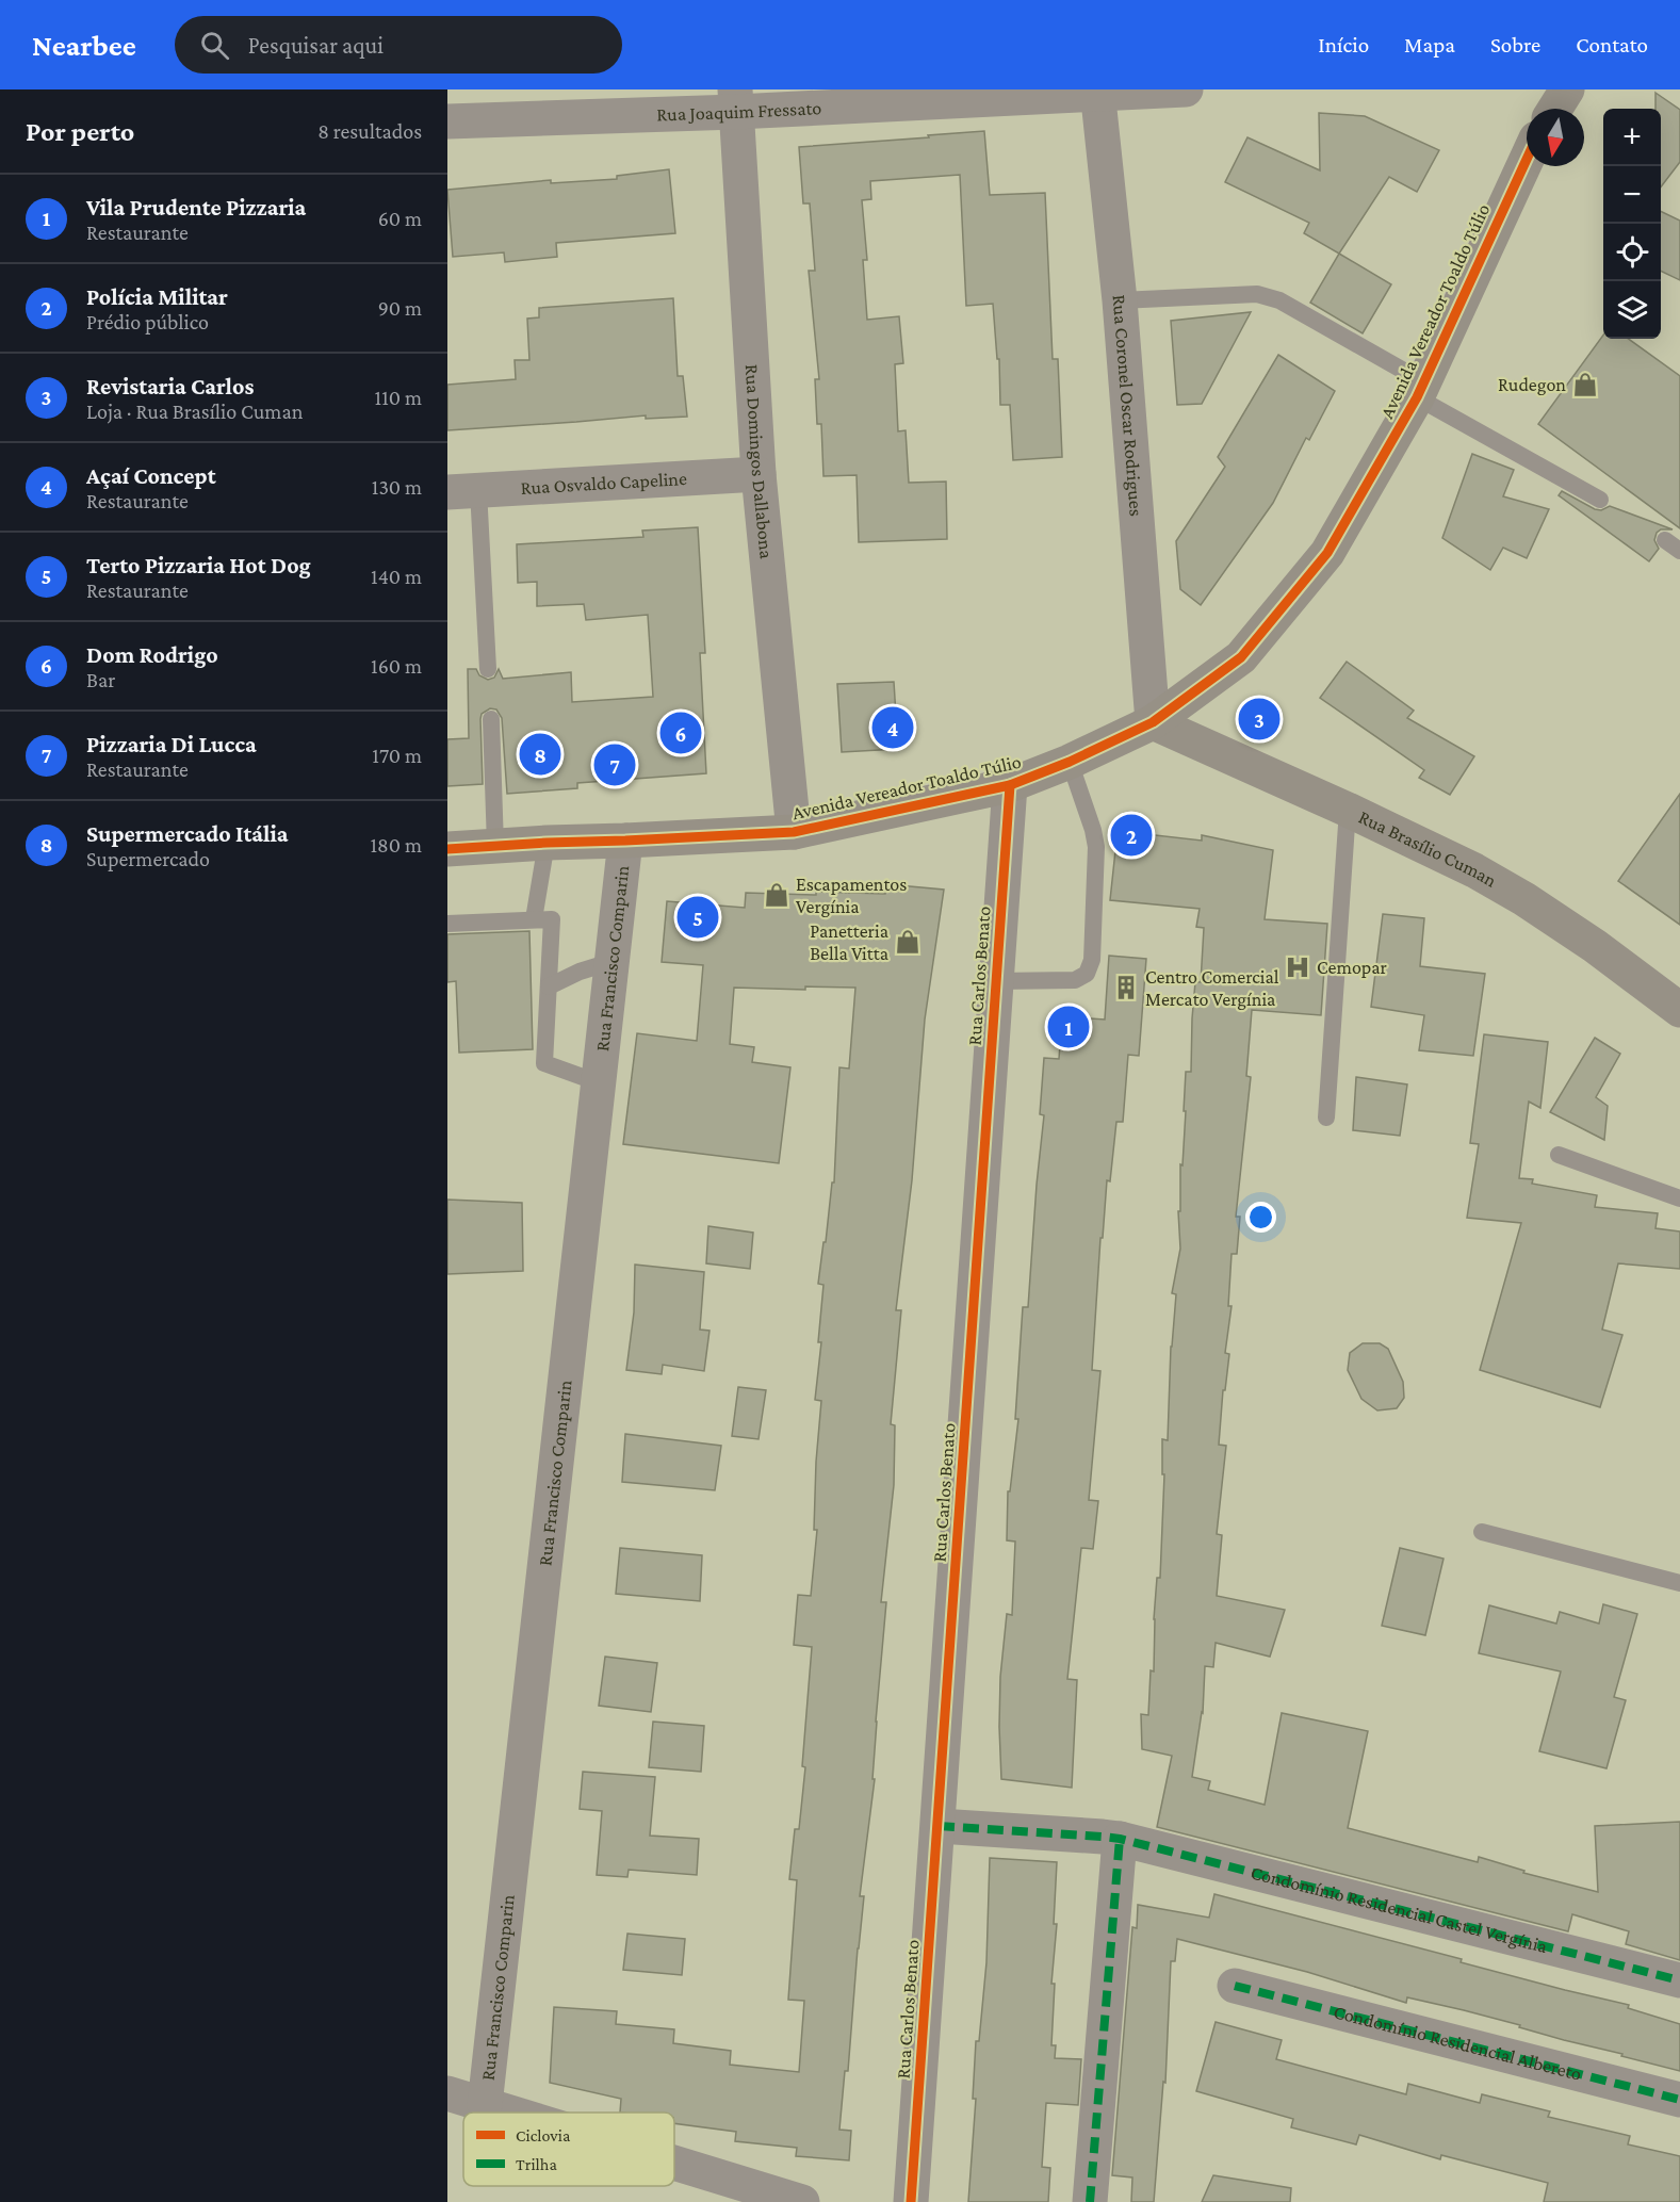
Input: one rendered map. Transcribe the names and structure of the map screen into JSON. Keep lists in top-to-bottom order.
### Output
{
  "streets": {
    "main road": ["Avenida Vereador Toaldo Túlio", "Rua Brasílio Cuman"],
    "street": [
      "Rua Joaquim Fressato",
      "Rua Coronel Oscar Rodrigues",
      "Rua Domingos Dallabona",
      "Rua Osvaldo Capeline",
      "Rua Francisco Comparin",
      "Rua Carlos Benato",
      "Condomínio Residencial Castel Vergínia",
      "Condomínio Residencial Albereto"
    ]
  },
  "crossings": [
    ["Rua Joaquim Fressato", "Rua Coronel Oscar Rodrigues"],
    ["Rua Joaquim Fressato", "Rua Domingos Dallabona"],
    ["Avenida Vereador Toaldo Túlio", "Rua Coronel Oscar Rodrigues"],
    ["Avenida Vereador Toaldo Túlio", "Rua Domingos Dallabona"],
    ["Avenida Vereador Toaldo Túlio", "Rua Brasílio Cuman"],
    ["Avenida Vereador Toaldo Túlio", "Rua Francisco Comparin"],
    ["Avenida Vereador Toaldo Túlio", "Rua Carlos Benato"],
    ["Rua Coronel Oscar Rodrigues", "Rua Brasílio Cuman"],
    ["Rua Domingos Dallabona", "Rua Osvaldo Capeline"],
    ["Rua Carlos Benato", "Condomínio Residencial Castel Vergínia"]
  ],
  "places": {
    "shop": ["Rudegon", "Escapamentos Vergínia", "Panetteria Bella Vitta"],
    "hospital": ["Cemopar"],
    "building": ["Centro Comercial Mercato Vergínia"]
  },
  "legend": ["Ciclovia", "Trilha"],
  "north": "bottom",
  "page": {
    "header": "Nearbee",
    "search": "Pesquisar aqui",
    "nav": [
      "Início",
      "Mapa",
      "Sobre",
      "Contato"
    ],
    "heading": ["Por perto", "8 resultados"],
    "map_buttons": ["+", "−"],
    "list": [
      {
        "mark": "1",
        "name": "Vila Prudente Pizzaria",
        "note": "Restaurante",
        "value": "60 m"
      },
      {
        "mark": "2",
        "name": "Polícia Militar",
        "note": "Prédio público",
        "value": "90 m"
      },
      {
        "mark": "3",
        "name": "Revistaria Carlos",
        "note": "Loja · Rua Brasílio Cuman",
        "value": "110 m"
      },
      {
        "mark": "4",
        "name": "Açaí Concept",
        "note": "Restaurante",
        "value": "130 m"
      },
      {
        "mark": "5",
        "name": "Terto Pizzaria Hot Dog",
        "note": "Restaurante",
        "value": "140 m"
      },
      {
        "mark": "6",
        "name": "Dom Rodrigo",
        "note": "Bar",
        "value": "160 m"
      },
      {
        "mark": "7",
        "name": "Pizzaria Di Lucca",
        "note": "Restaurante",
        "value": "170 m"
      },
      {
        "mark": "8",
        "name": "Supermercado Itália",
        "note": "Supermercado",
        "value": "180 m"
      }
    ],
    "pins": [
      "3",
      "4",
      "6",
      "8",
      "7",
      "2",
      "5",
      "1"
    ]
  }
}
